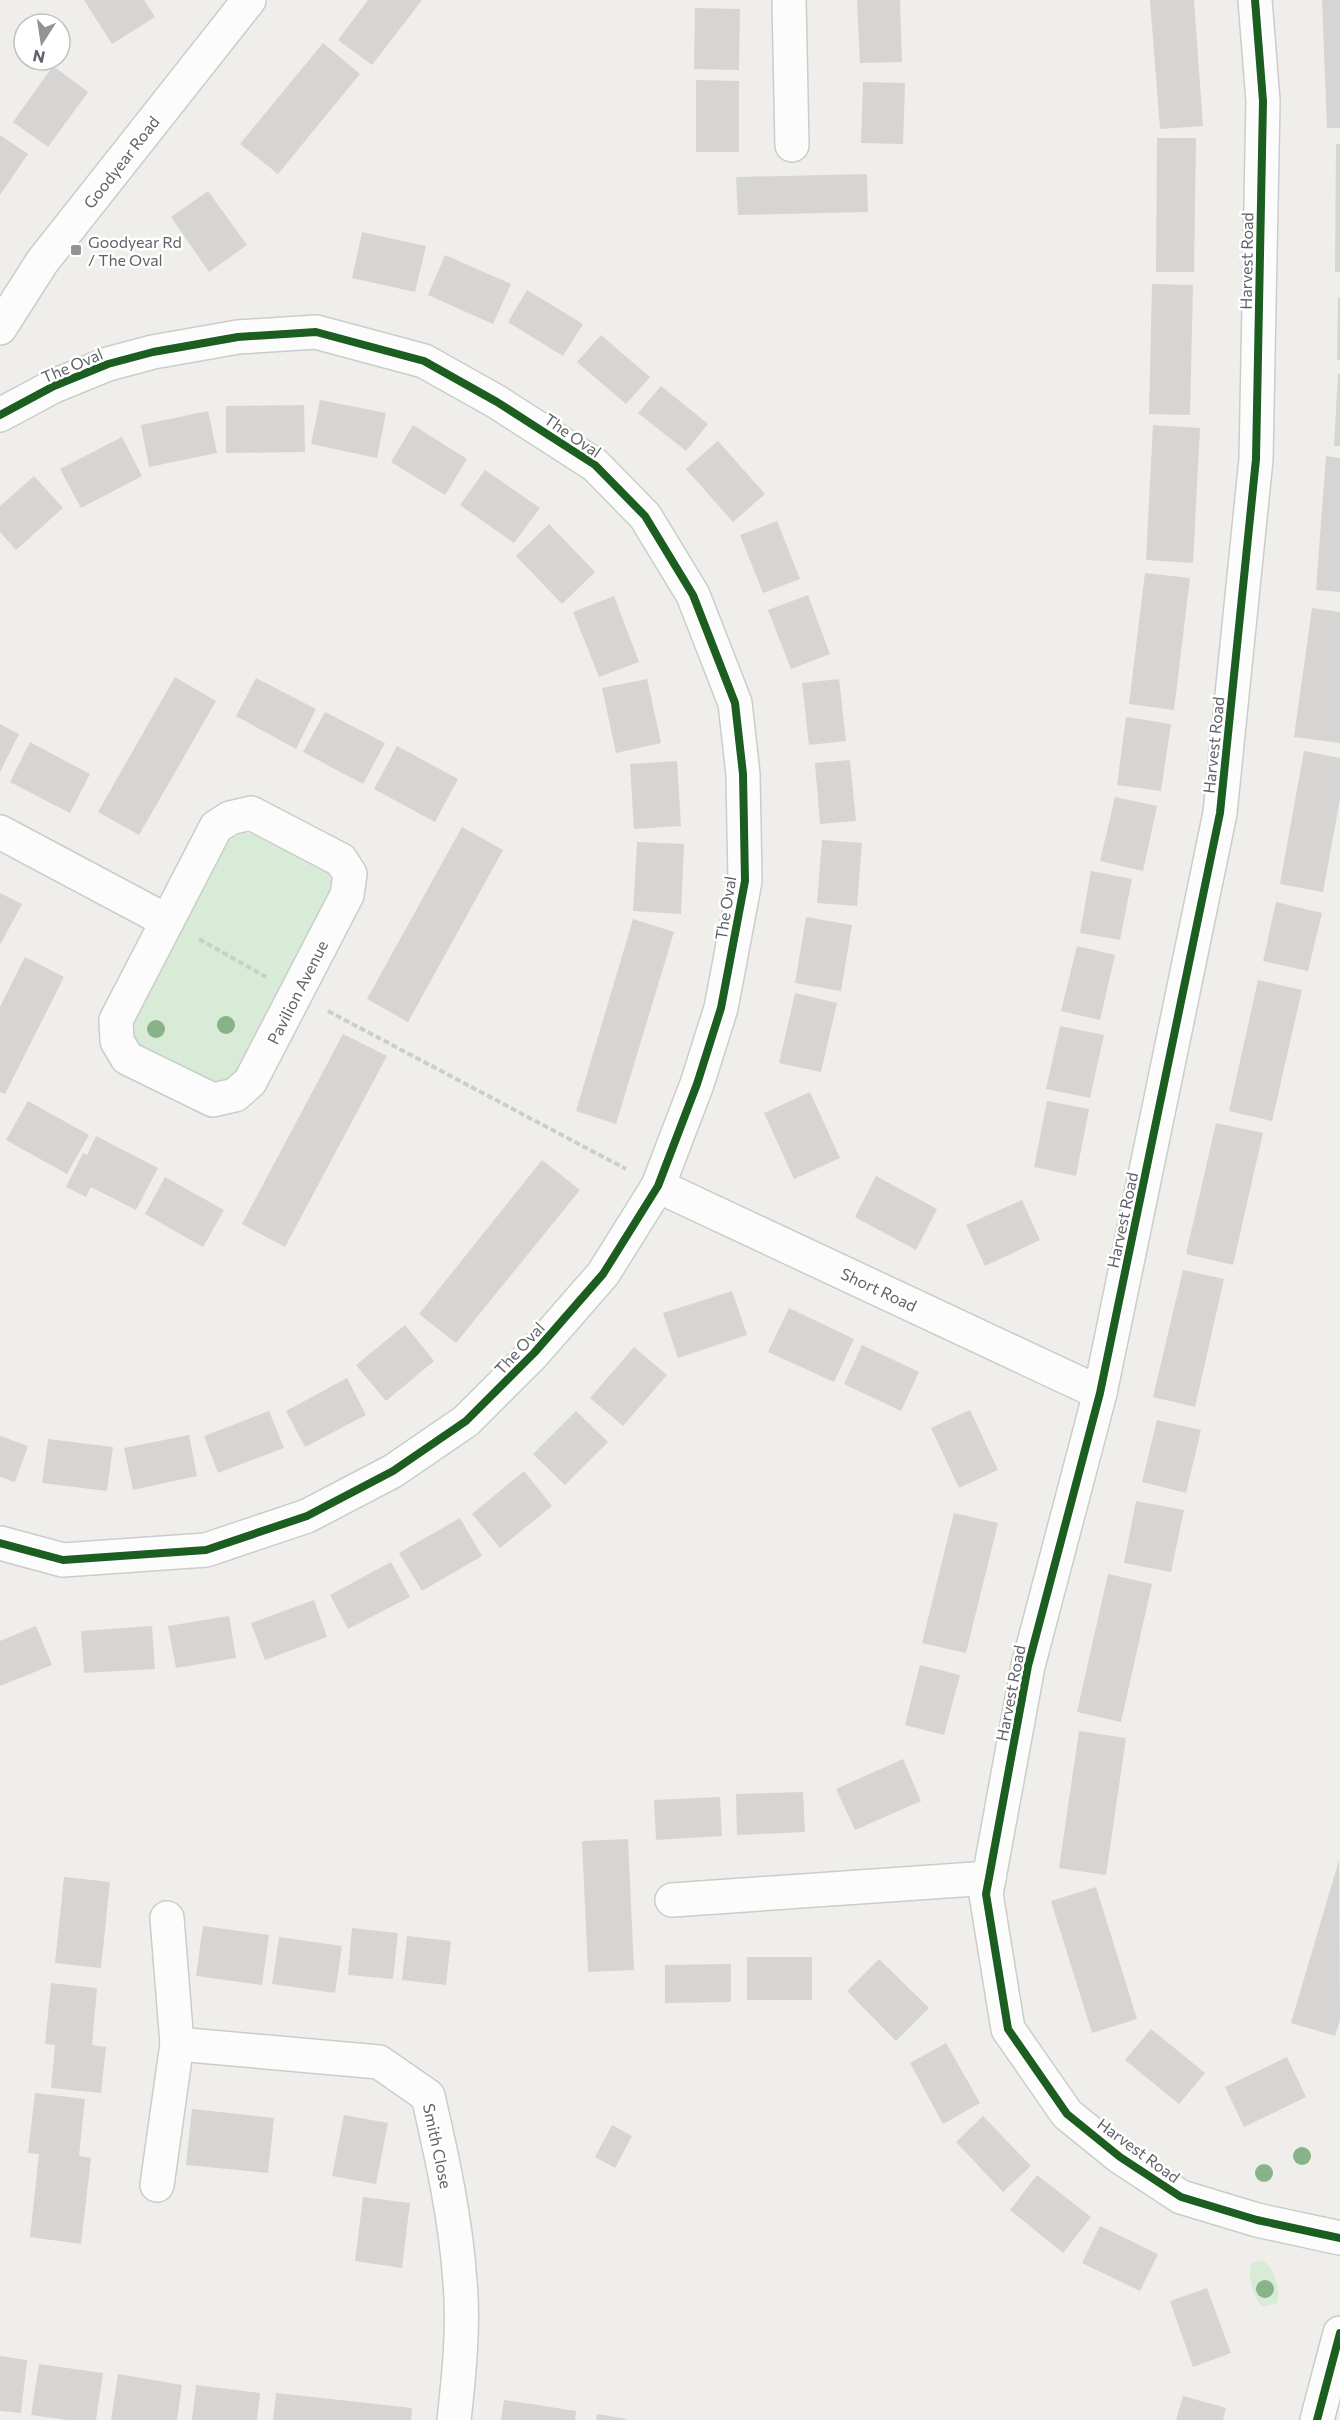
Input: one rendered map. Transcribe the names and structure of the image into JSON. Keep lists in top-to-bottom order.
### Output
{
  "streets": {
    "street": [
      "Goodyear Road",
      "Harvest Road",
      "The Oval",
      "Pavilion Avenue",
      "Short Road",
      "Smith Close"
    ]
  },
  "crossings": [
    ["Harvest Road", "Short Road"],
    ["The Oval", "Short Road"]
  ],
  "places": {
    "transit": ["Goodyear Rd / The Oval"]
  },
  "north": "bottom"
}
